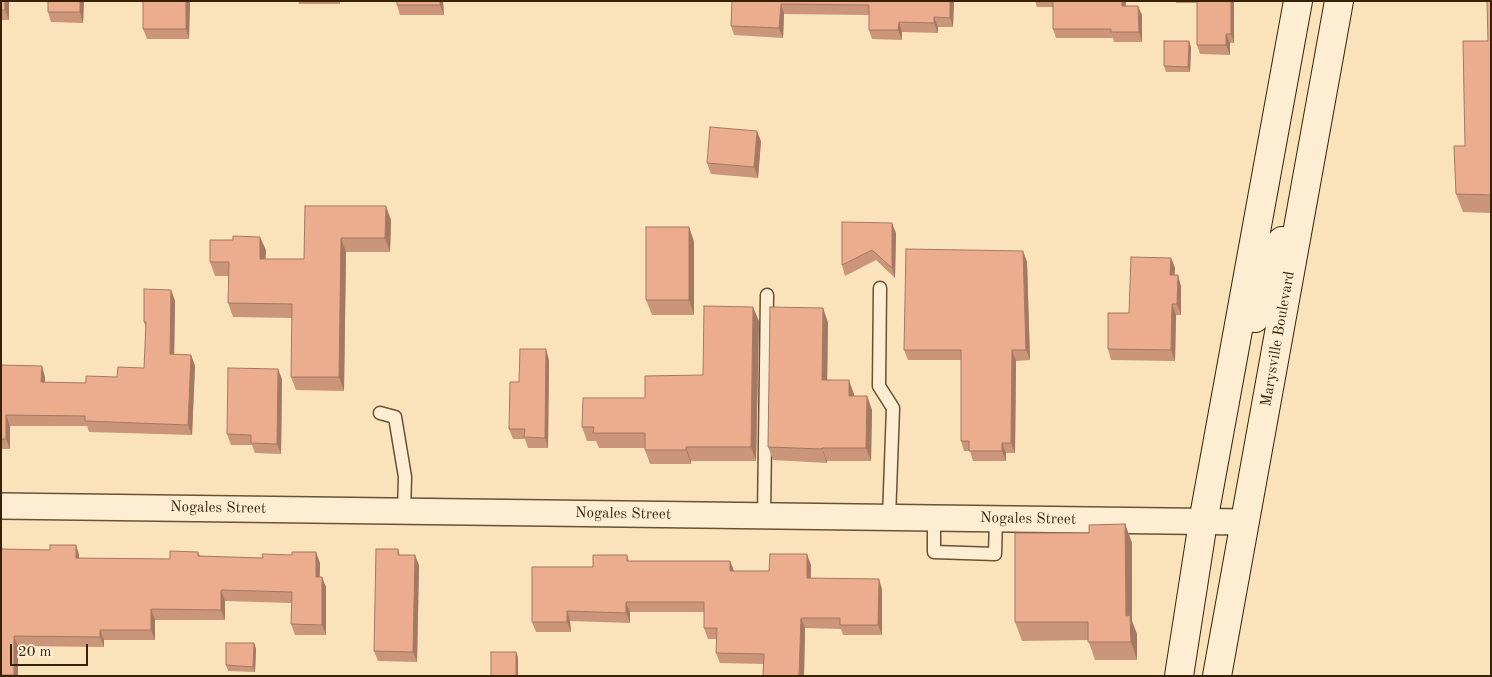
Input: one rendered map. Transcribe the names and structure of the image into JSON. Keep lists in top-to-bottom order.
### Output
{
  "streets": {
    "main road": ["Marysville Boulevard"],
    "street": ["Nogales Street"]
  },
  "crossings": [
    ["Marysville Boulevard", "Nogales Street"]
  ],
  "scale_bar": "20 m"
}
